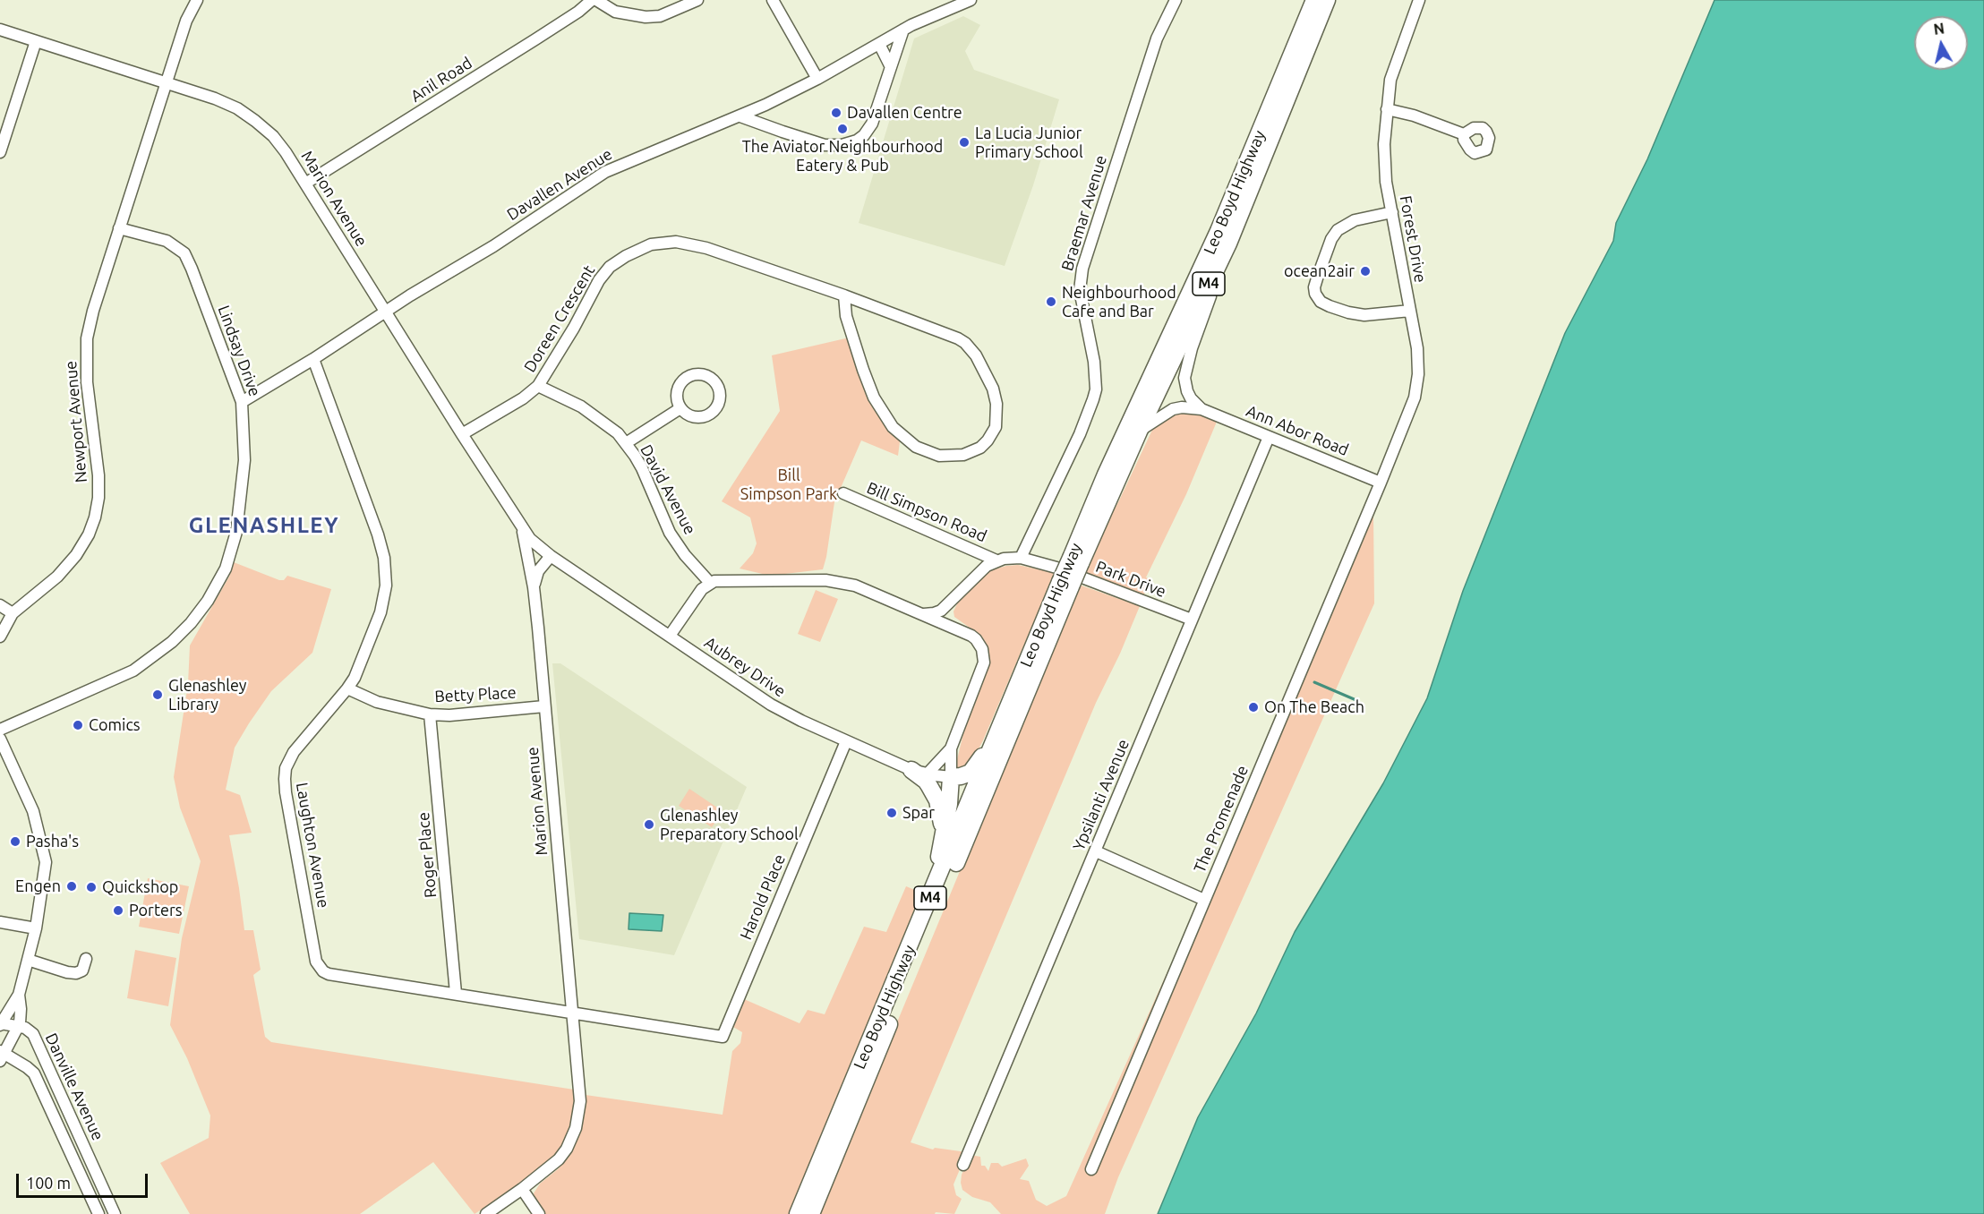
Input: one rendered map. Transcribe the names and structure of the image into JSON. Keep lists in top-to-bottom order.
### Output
{
  "streets": {
    "highway": ["Leo Boyd Highway", "M4"],
    "street": [
      "Anil Road",
      "Davallen Avenue",
      "Marion Avenue",
      "Braemar Avenue",
      "Forest Drive",
      "Doreen Crescent",
      "Lindsay Drive",
      "Newport Avenue",
      "Ann Abor Road",
      "David Avenue",
      "Bill Simpson Road",
      "Park Drive",
      "Aubrey Drive",
      "Betty Place",
      "Ypsilanti Avenue",
      "The Promenade",
      "Laughton Avenue",
      "Roger Place",
      "Harold Place",
      "Danville Avenue"
    ]
  },
  "crossings": [
    ["Anil Road", "Marion Avenue"],
    ["Davallen Avenue", "Marion Avenue"],
    ["Davallen Avenue", "Lindsay Drive"],
    ["Davallen Avenue", "Laughton Avenue"],
    ["Leo Boyd Highway", "Ann Abor Road"],
    ["Marion Avenue", "Doreen Crescent"],
    ["Marion Avenue", "Newport Avenue"],
    ["Marion Avenue", "Aubrey Drive"],
    ["Marion Avenue", "Betty Place"],
    ["Marion Avenue", "Laughton Avenue"],
    ["Braemar Avenue", "Park Drive"],
    ["Forest Drive", "Ann Abor Road"],
    ["Forest Drive", "The Promenade"],
    ["Doreen Crescent", "David Avenue"],
    ["Lindsay Drive", "Newport Avenue"],
    ["Ann Abor Road", "Ypsilanti Avenue"],
    ["Ann Abor Road", "The Promenade"],
    ["Bill Simpson Road", "Park Drive"],
    ["Park Drive", "Ypsilanti Avenue"],
    ["Aubrey Drive", "Harold Place"],
    ["Betty Place", "Laughton Avenue"],
    ["Betty Place", "Roger Place"],
    ["Laughton Avenue", "Roger Place"],
    ["Laughton Avenue", "Harold Place"]
  ],
  "districts": ["GLENASHLEY"],
  "parks": ["Bill Simpson Park"],
  "places": [
    "Davallen Centre",
    "The Aviator Neighbourhood Eatery & Pub",
    "La Lucia Junior Primary School",
    "ocean2air",
    "Neighbourhood Cafe and Bar",
    "Glenashley Library",
    "On The Beach",
    "Comics",
    "Spar",
    "Glenashley Preparatory School",
    "Pasha's",
    "Engen",
    "Quickshop",
    "Porters"
  ],
  "scale_bar": "100 m",
  "north": "top"
}
